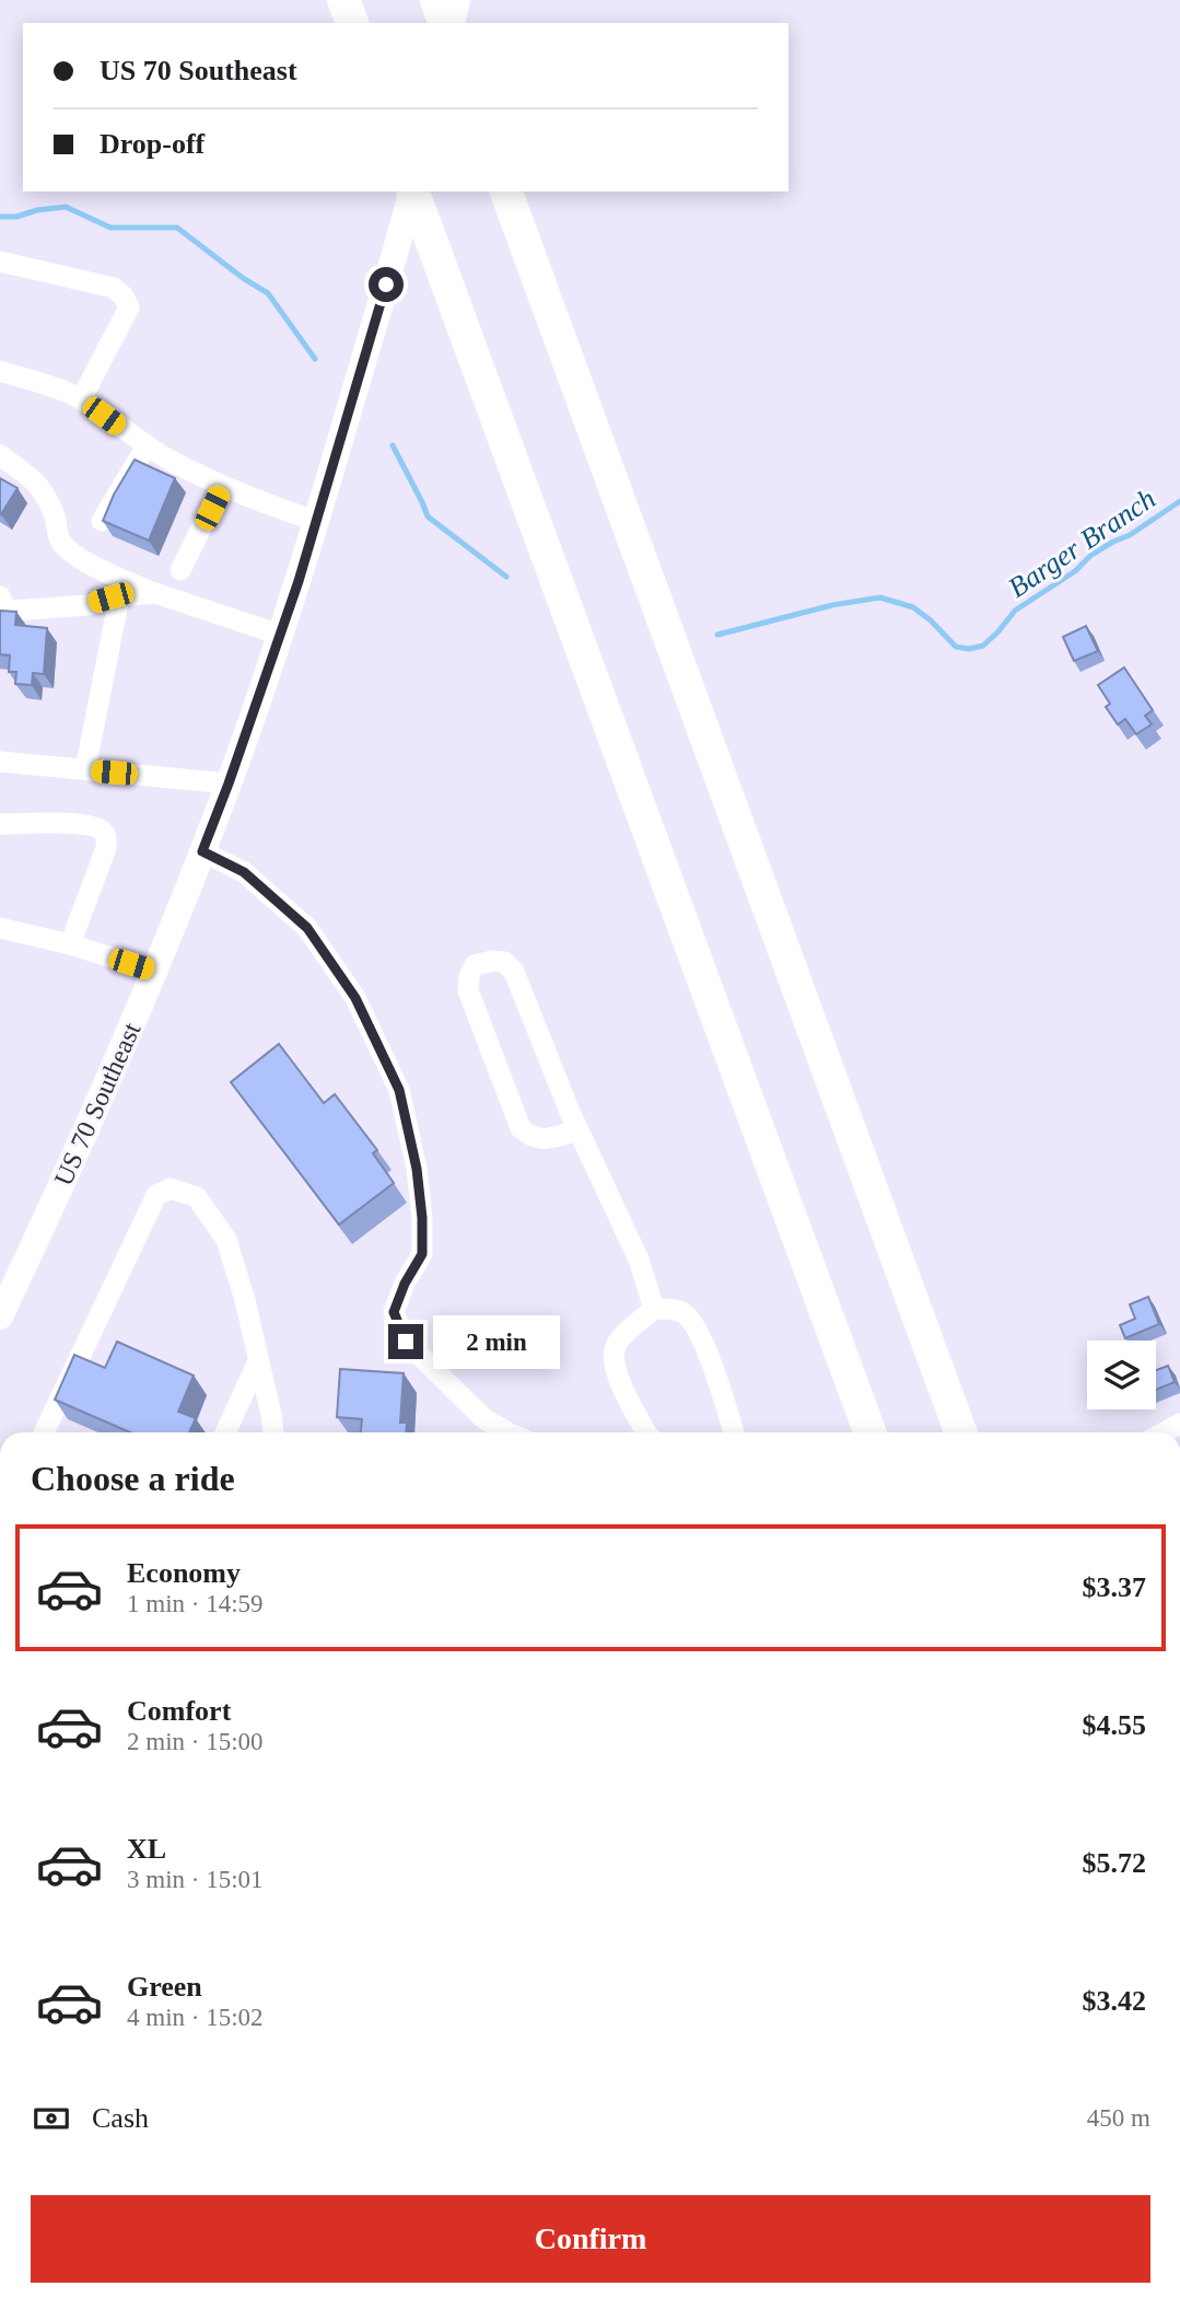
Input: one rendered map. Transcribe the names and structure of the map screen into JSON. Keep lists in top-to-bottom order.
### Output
{
  "streets": {
    "main road": ["US 70 Southeast"]
  },
  "water": ["Barger Branch"],
  "page": {
    "banner": ["US 70 Southeast", "Drop-off"],
    "bubble": "2 min",
    "heading": "Choose a ride",
    "list": [
      {
        "name": "Economy",
        "note": "1 min · 14:59",
        "value": "$3.37"
      },
      {
        "name": "Comfort",
        "note": "2 min · 15:00",
        "value": "$4.55"
      },
      {
        "name": "XL",
        "note": "3 min · 15:01",
        "value": "$5.72"
      },
      {
        "name": "Green",
        "note": "4 min · 15:02",
        "value": "$3.42"
      }
    ],
    "pay": ["Cash", "450 m"],
    "buttons": "Confirm"
  }
}
